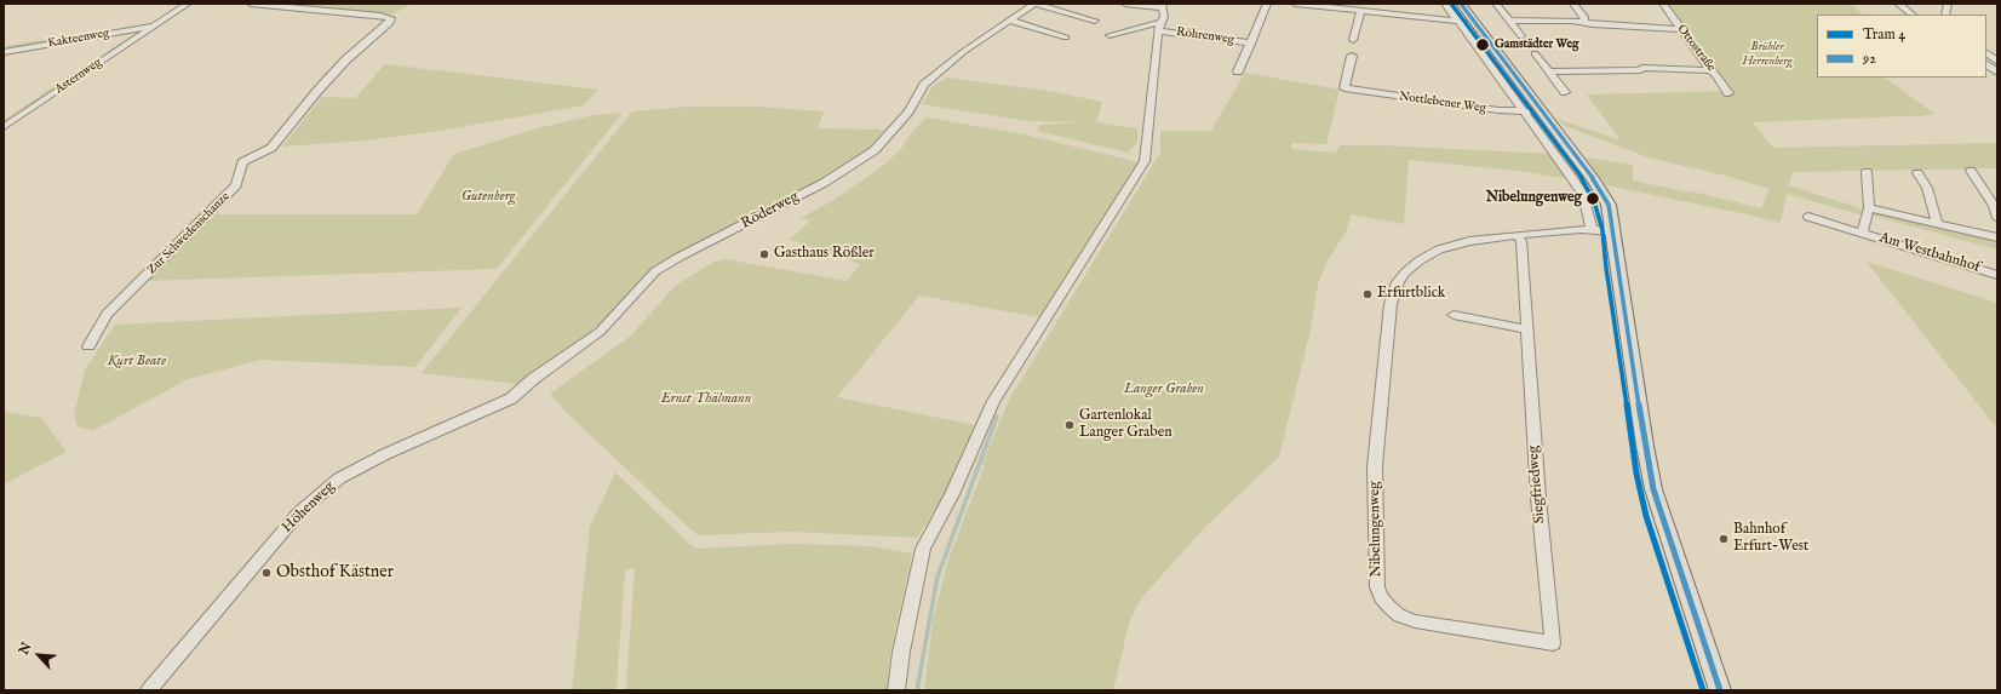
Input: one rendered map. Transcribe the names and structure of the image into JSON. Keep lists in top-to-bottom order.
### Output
{
  "streets": {
    "street": [
      "Röhrenweg",
      "Kakteenweg",
      "Ottostraße",
      "Asternweg",
      "Nottlebener Weg",
      "Röderweg",
      "Zur Schwedenschanze",
      "Am Westbahnhof",
      "Siegfriedweg",
      "Höhenweg",
      "Nibelungenweg"
    ]
  },
  "crossings": [
    ["Kakteenweg", "Asternweg"],
    ["Röderweg", "Höhenweg"],
    ["Siegfriedweg", "Nibelungenweg"]
  ],
  "parks": [
    "Brühler Herrenberg",
    "Gutenberg",
    "Kurt Beate",
    "Langer Graben",
    "Ernst Thälmann"
  ],
  "places": [
    "Gamstädter Weg",
    "Nibelungenweg",
    "Gasthaus Rößler",
    "Erfurtblick",
    "Gartenlokal Langer Graben",
    "Bahnhof Erfurt-West",
    "Obsthof Kästner"
  ],
  "lines": ["tram line 4", "transit line 92"],
  "legend": ["Tram 4", "92"],
  "north": "top left"
}
